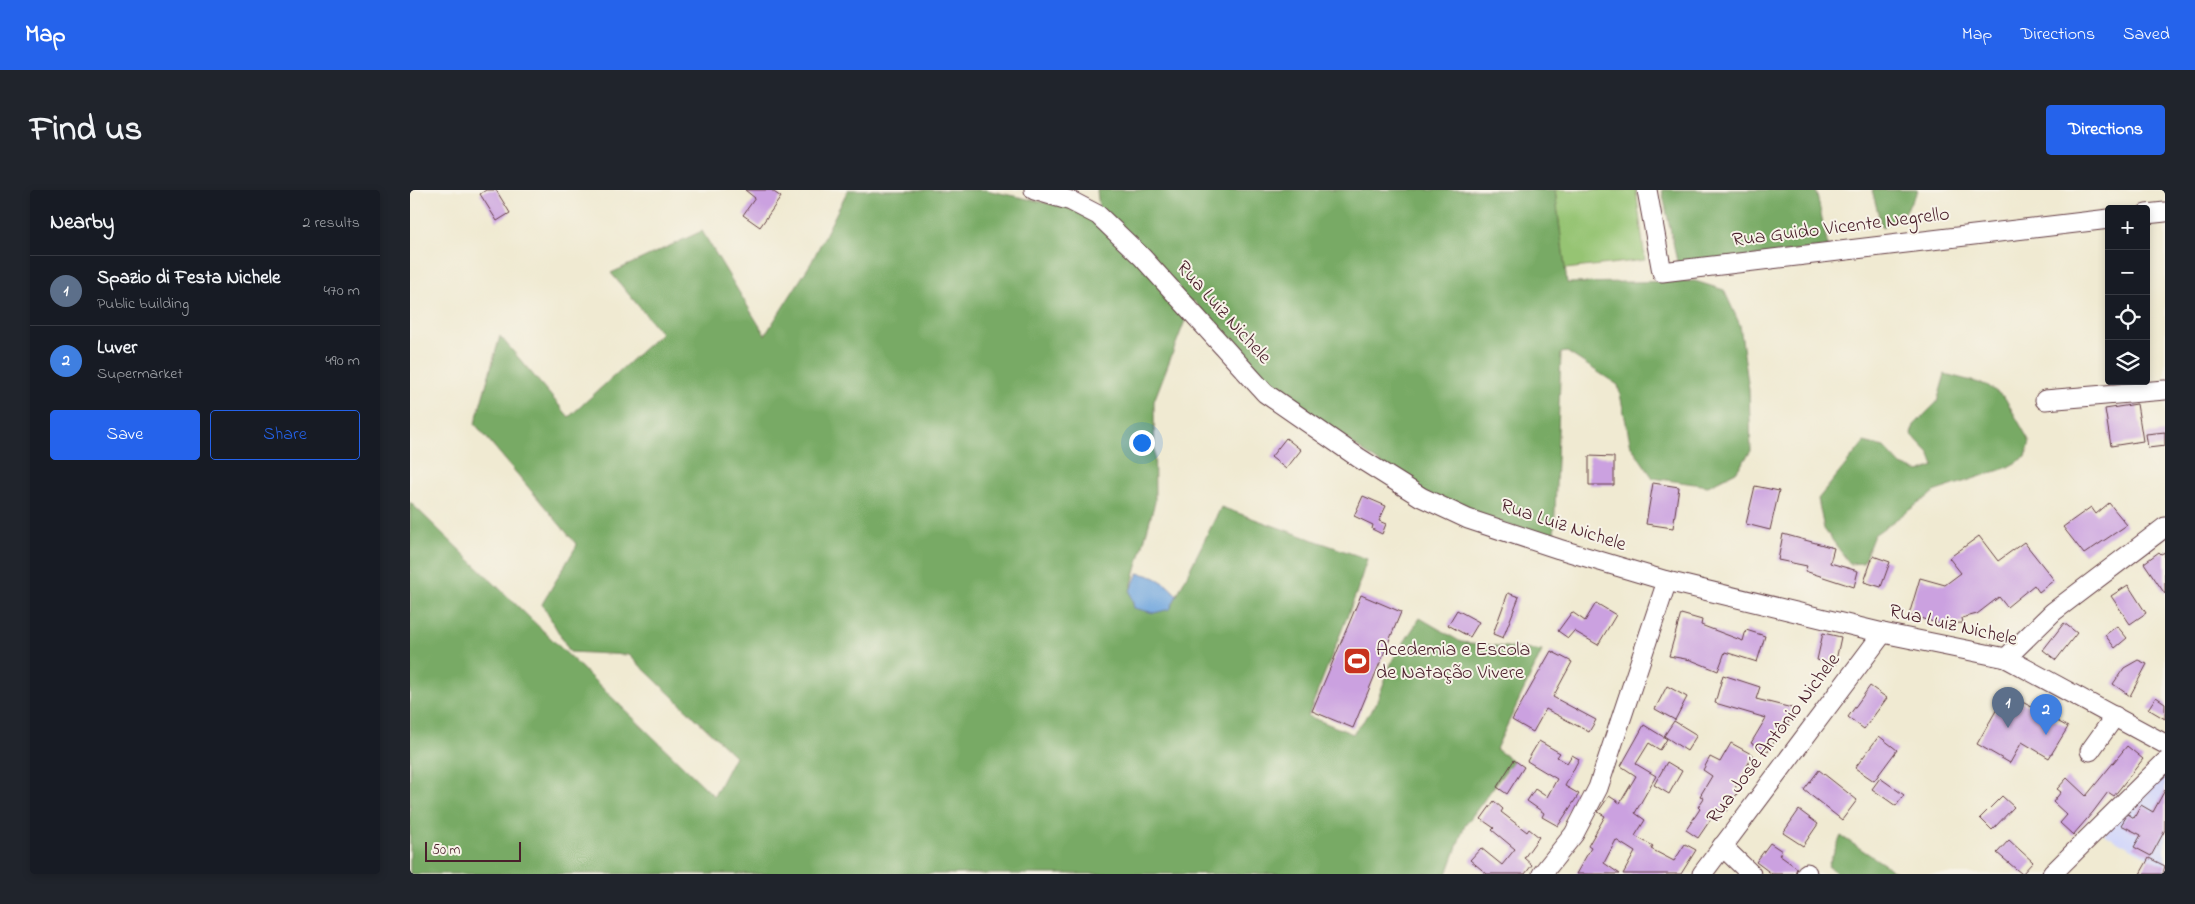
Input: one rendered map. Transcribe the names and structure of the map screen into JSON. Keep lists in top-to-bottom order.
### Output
{
  "streets": {
    "street": ["Rua Guido Vicente Negrello", "Rua Luiz Nichele", "Rua José Antônio Nichele"]
  },
  "crossings": [
    ["Rua Luiz Nichele", "Rua José Antônio Nichele"]
  ],
  "places": {
    "sports": ["Acedemia e Escola de Natação Vivere"]
  },
  "scale_bar": "50 m",
  "page": {
    "header": "Map",
    "nav": ["Map", "Directions", "Saved"],
    "title": "Find us",
    "buttons": [
      "Directions",
      ["Save", "Share"]
    ],
    "heading": ["Nearby", "2 results"],
    "map_buttons": ["+", "−"],
    "list": [
      {
        "mark": "1",
        "name": "Spazio di Festa Nichele",
        "note": "Public building",
        "value": "470 m"
      },
      {
        "mark": "2",
        "name": "Luver",
        "note": "Supermarket",
        "value": "490 m"
      }
    ],
    "pins": ["1", "2"],
    "scale": "50 m"
  }
}
